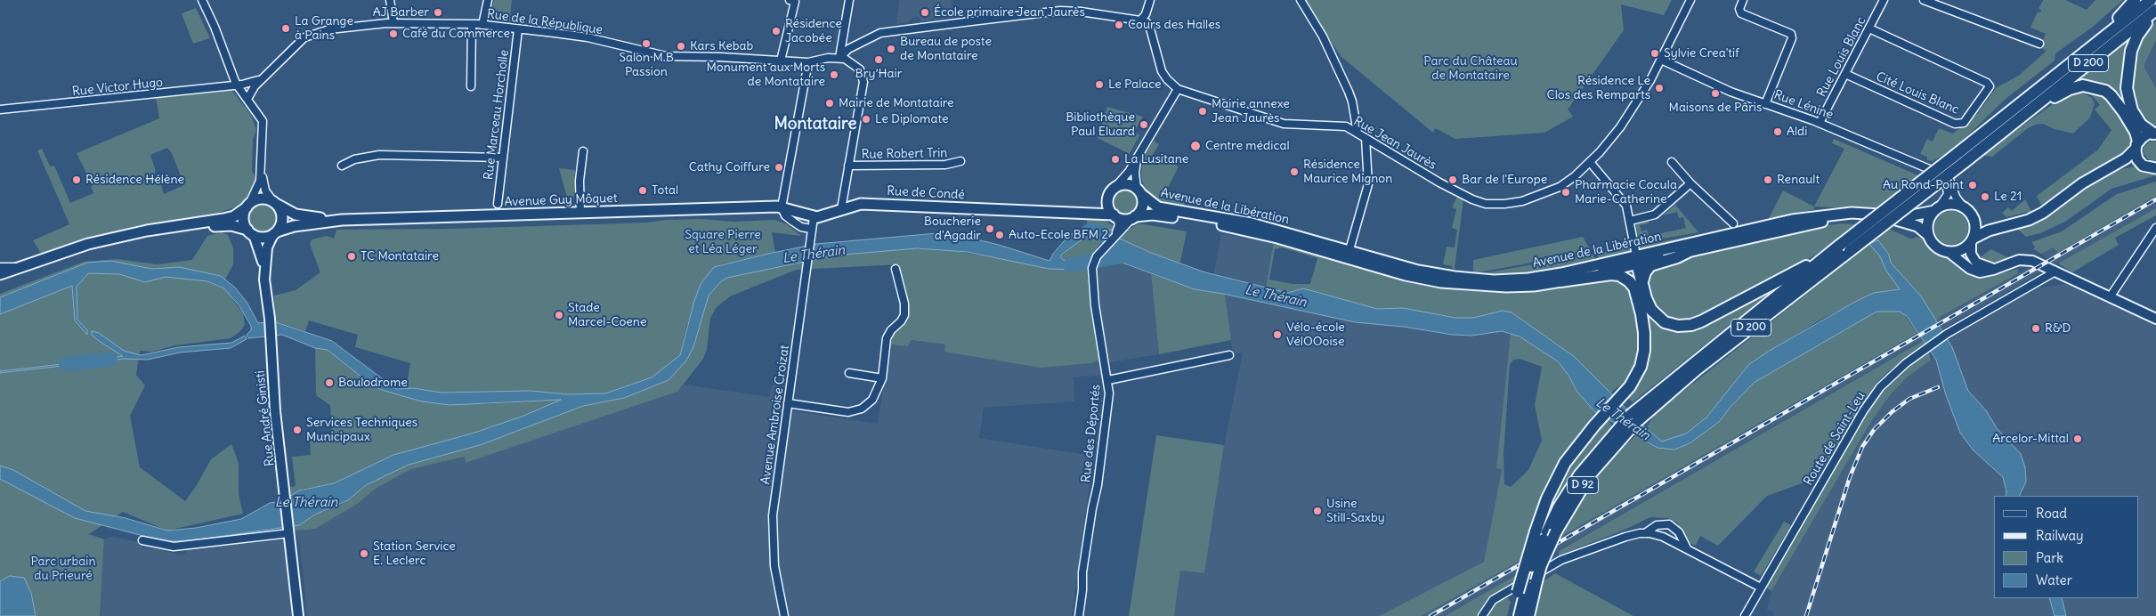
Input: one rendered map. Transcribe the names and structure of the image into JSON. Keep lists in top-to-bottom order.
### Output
{
  "streets": {
    "main road": [
      "D 200",
      "Rue de Condé",
      "Avenue Guy Môquet",
      "Avenue de la Libération",
      "D 92"
    ],
    "street": [
      "Rue de la République",
      "Rue Louis Blanc",
      "Rue Victor Hugo",
      "Cité Louis Blanc",
      "Rue Lénine",
      "Rue Marceau Horcholle",
      "Rue Jean Jaurès",
      "Rue Robert Trin",
      "Avenue Ambroise Croizat",
      "Rue André Ginisti",
      "Rue des Déportés",
      "Route de Saint-Leu"
    ]
  },
  "crossings": [
    ["Rue de la République", "Rue Victor Hugo"],
    ["Rue de la République", "Rue Marceau Horcholle"],
    ["Rue Louis Blanc", "Cité Louis Blanc"],
    ["Rue Louis Blanc", "Rue Lénine"],
    ["D 200", "D 92"],
    ["Rue Lénine", "Rue Jean Jaurès"],
    ["Rue Lénine", "Avenue de la Libération"],
    ["Rue de Condé", "Avenue de la Libération"],
    ["Rue de Condé", "Avenue Ambroise Croizat"],
    ["Rue de Condé", "Rue des Déportés"],
    ["Avenue de la Libération", "Rue des Déportés"]
  ],
  "districts": ["Montataire"],
  "water": ["Le Thérain"],
  "parks": ["Parc du Château de Montataire", "Square Pierre et Léa Léger", "Parc urbain du Prieuré"],
  "places": [
    "AJ Barber",
    "École primaire Jean Jaurès",
    "Cours des Halles",
    "La Grange à Pains",
    "Résidence Jacobée",
    "Café du Commerce",
    "Salon M.B Passion",
    "Kars Kebab",
    "Bureau de poste de Montataire",
    "Sylvie Crea'tif",
    "Bry’Hair",
    "Monument aux Morts de Montataire",
    "Le Palace",
    "Résidence Le Clos des Remparts",
    "Maisons de Pâris",
    "Mairie de Montataire",
    "Mairie annexe Jean Jaurès",
    "Le Diplomate",
    "Bibliothèque Paul Eluard",
    "Aldi",
    "Centre médical",
    "La Lusitane",
    "Cathy Coiffure",
    "Résidence Maurice Mignon",
    "Résidence Hélène",
    "Bar de l'Europe",
    "Renault",
    "Au Rond-Point",
    "Total",
    "Pharmacie Cocula Marie-Catherine",
    "Le 21",
    "Boucherie d'Agadir",
    "Auto-Ecole BFM 2",
    "TC Montataire",
    "Stade Marcel-Coene",
    "R&D",
    "Vélo-école VélOOoise",
    "Boulodrome",
    "Services Techniques Municipaux",
    "Arcelor-Mittal",
    "Usine Still-Saxby",
    "Station Service E. Leclerc"
  ],
  "legend": [
    "Road",
    "Railway",
    "Park",
    "Water"
  ]
}
